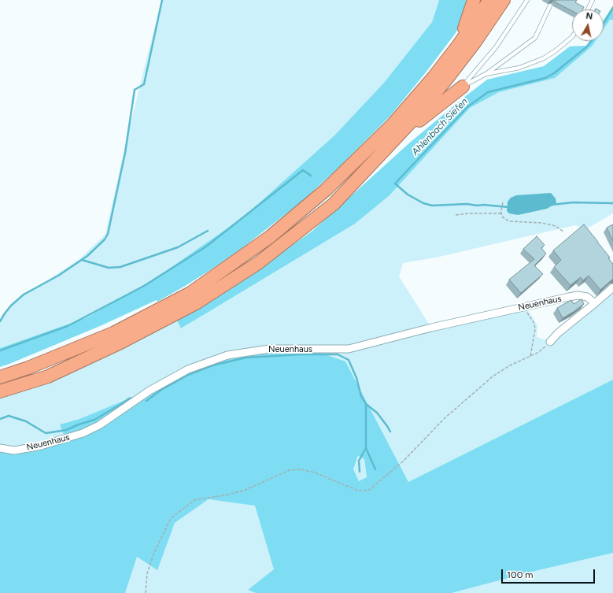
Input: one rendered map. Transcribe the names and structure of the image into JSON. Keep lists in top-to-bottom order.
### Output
{
  "streets": {
    "street": ["Neuenhaus"]
  },
  "water": ["Ahlenbach Siefen"],
  "scale_bar": "100 m",
  "north": "top"
}
